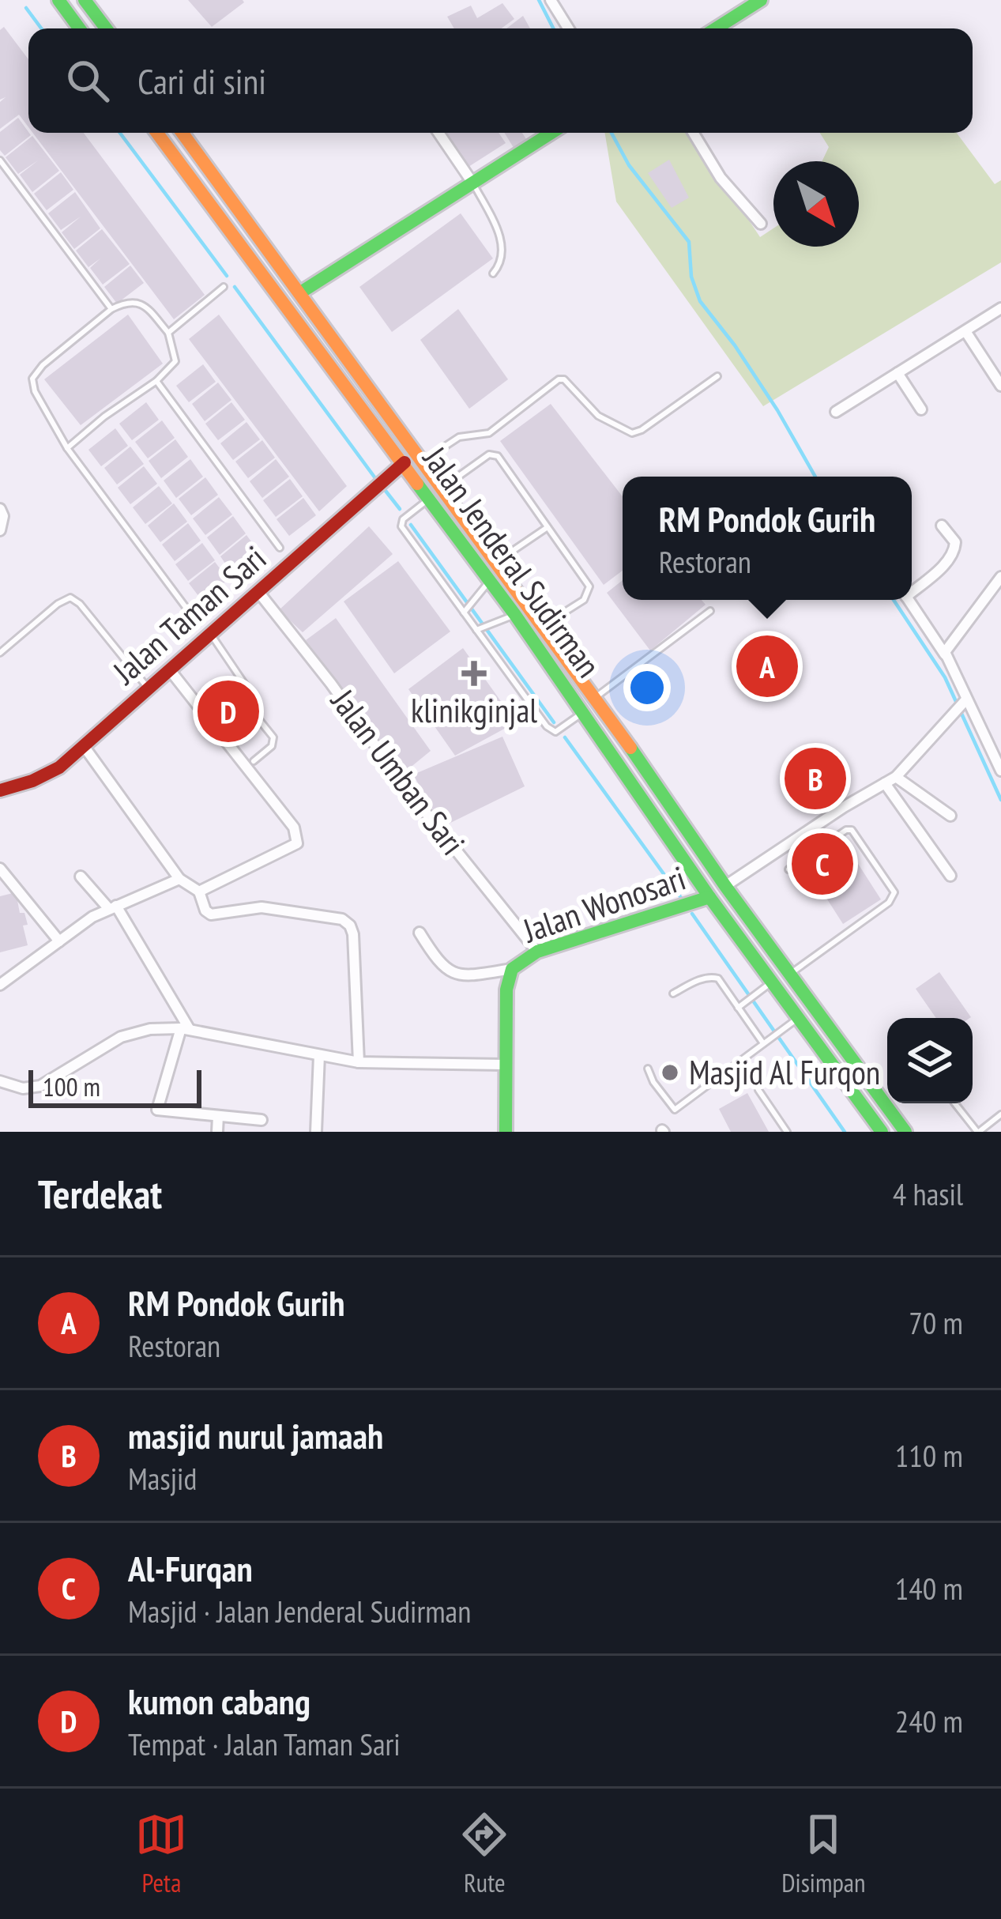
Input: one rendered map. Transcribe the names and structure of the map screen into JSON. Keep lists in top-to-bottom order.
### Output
{
  "streets": {
    "main road": ["Jalan Jenderal Sudirman", "Jalan Taman Sari", "Jalan Wonosari"],
    "street": ["Jalan Umban Sari"]
  },
  "crossings": [
    ["Jalan Jenderal Sudirman", "Jalan Taman Sari"],
    ["Jalan Jenderal Sudirman", "Jalan Wonosari"],
    ["Jalan Taman Sari", "Jalan Umban Sari"],
    ["Jalan Umban Sari", "Jalan Wonosari"]
  ],
  "places": {
    "health": ["klinikginjal"],
    "other": ["Masjid Al Furqon"]
  },
  "scale_bar": "100 m",
  "north": "bottom right",
  "page": {
    "search": "Cari di sini",
    "popup": ["RM Pondok Gurih", "Restoran"],
    "pins": [
      "A",
      "D",
      "B",
      "C"
    ],
    "scale": "100 m",
    "heading": ["Terdekat", "4 hasil"],
    "list": [
      {
        "mark": "A",
        "name": "RM Pondok Gurih",
        "note": "Restoran",
        "value": "70 m"
      },
      {
        "mark": "B",
        "name": "masjid nurul jamaah",
        "note": "Masjid",
        "value": "110 m"
      },
      {
        "mark": "C",
        "name": "Al-Furqan",
        "note": "Masjid · Jalan Jenderal Sudirman",
        "value": "140 m"
      },
      {
        "mark": "D",
        "name": "kumon cabang",
        "note": "Tempat · Jalan Taman Sari",
        "value": "240 m"
      }
    ],
    "nav": ["Peta", "Rute", "Disimpan"]
  }
}
